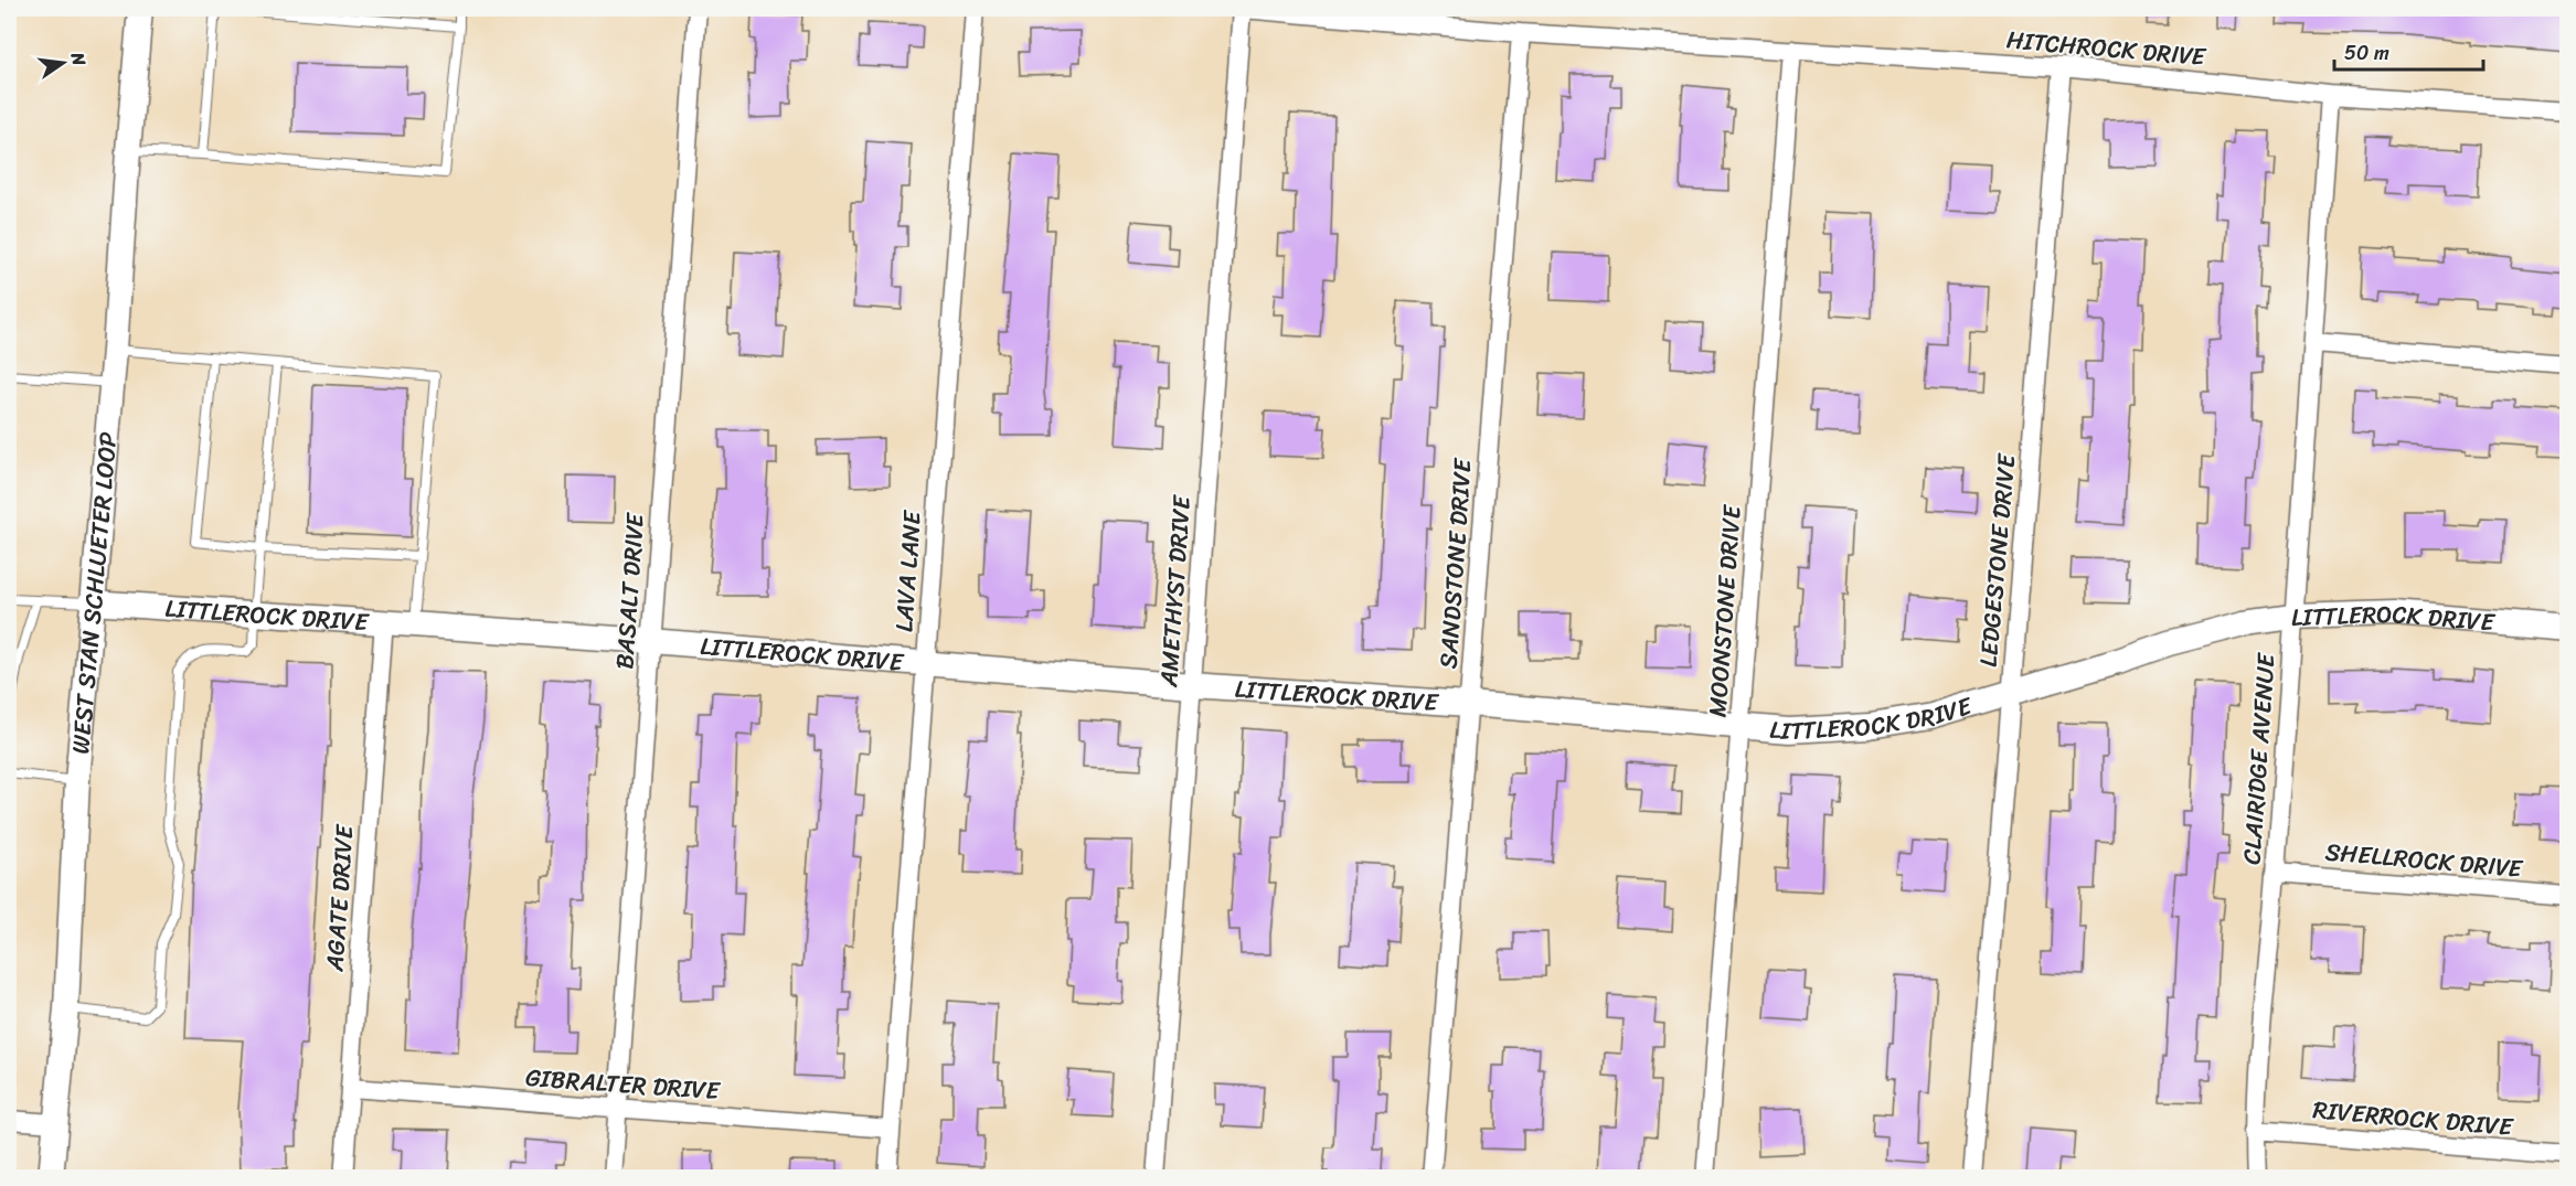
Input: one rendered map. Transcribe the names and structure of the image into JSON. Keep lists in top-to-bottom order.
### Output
{
  "streets": {
    "street": [
      "HITCHROCK DRIVE",
      "LEDGESTONE DRIVE",
      "SANDSTONE DRIVE",
      "LAVA LANE",
      "BASALT DRIVE",
      "AMETHYST DRIVE",
      "WEST STAN SCHLUETER LOOP",
      "MOONSTONE DRIVE",
      "LITTLEROCK DRIVE",
      "CLAIRIDGE AVENUE",
      "SHELLROCK DRIVE",
      "AGATE DRIVE",
      "GIBRALTER DRIVE",
      "RIVERROCK DRIVE"
    ]
  },
  "crossings": [
    ["HITCHROCK DRIVE", "LEDGESTONE DRIVE"],
    ["HITCHROCK DRIVE", "SANDSTONE DRIVE"],
    ["HITCHROCK DRIVE", "AMETHYST DRIVE"],
    ["HITCHROCK DRIVE", "MOONSTONE DRIVE"],
    ["LEDGESTONE DRIVE", "LITTLEROCK DRIVE"],
    ["SANDSTONE DRIVE", "LITTLEROCK DRIVE"],
    ["LAVA LANE", "LITTLEROCK DRIVE"],
    ["LAVA LANE", "GIBRALTER DRIVE"],
    ["BASALT DRIVE", "LITTLEROCK DRIVE"],
    ["BASALT DRIVE", "GIBRALTER DRIVE"],
    ["AMETHYST DRIVE", "LITTLEROCK DRIVE"],
    ["WEST STAN SCHLUETER LOOP", "LITTLEROCK DRIVE"],
    ["MOONSTONE DRIVE", "LITTLEROCK DRIVE"],
    ["LITTLEROCK DRIVE", "CLAIRIDGE AVENUE"],
    ["LITTLEROCK DRIVE", "AGATE DRIVE"],
    ["CLAIRIDGE AVENUE", "SHELLROCK DRIVE"],
    ["CLAIRIDGE AVENUE", "RIVERROCK DRIVE"],
    ["AGATE DRIVE", "GIBRALTER DRIVE"]
  ],
  "scale_bar": "50 m",
  "north": "right"
}
